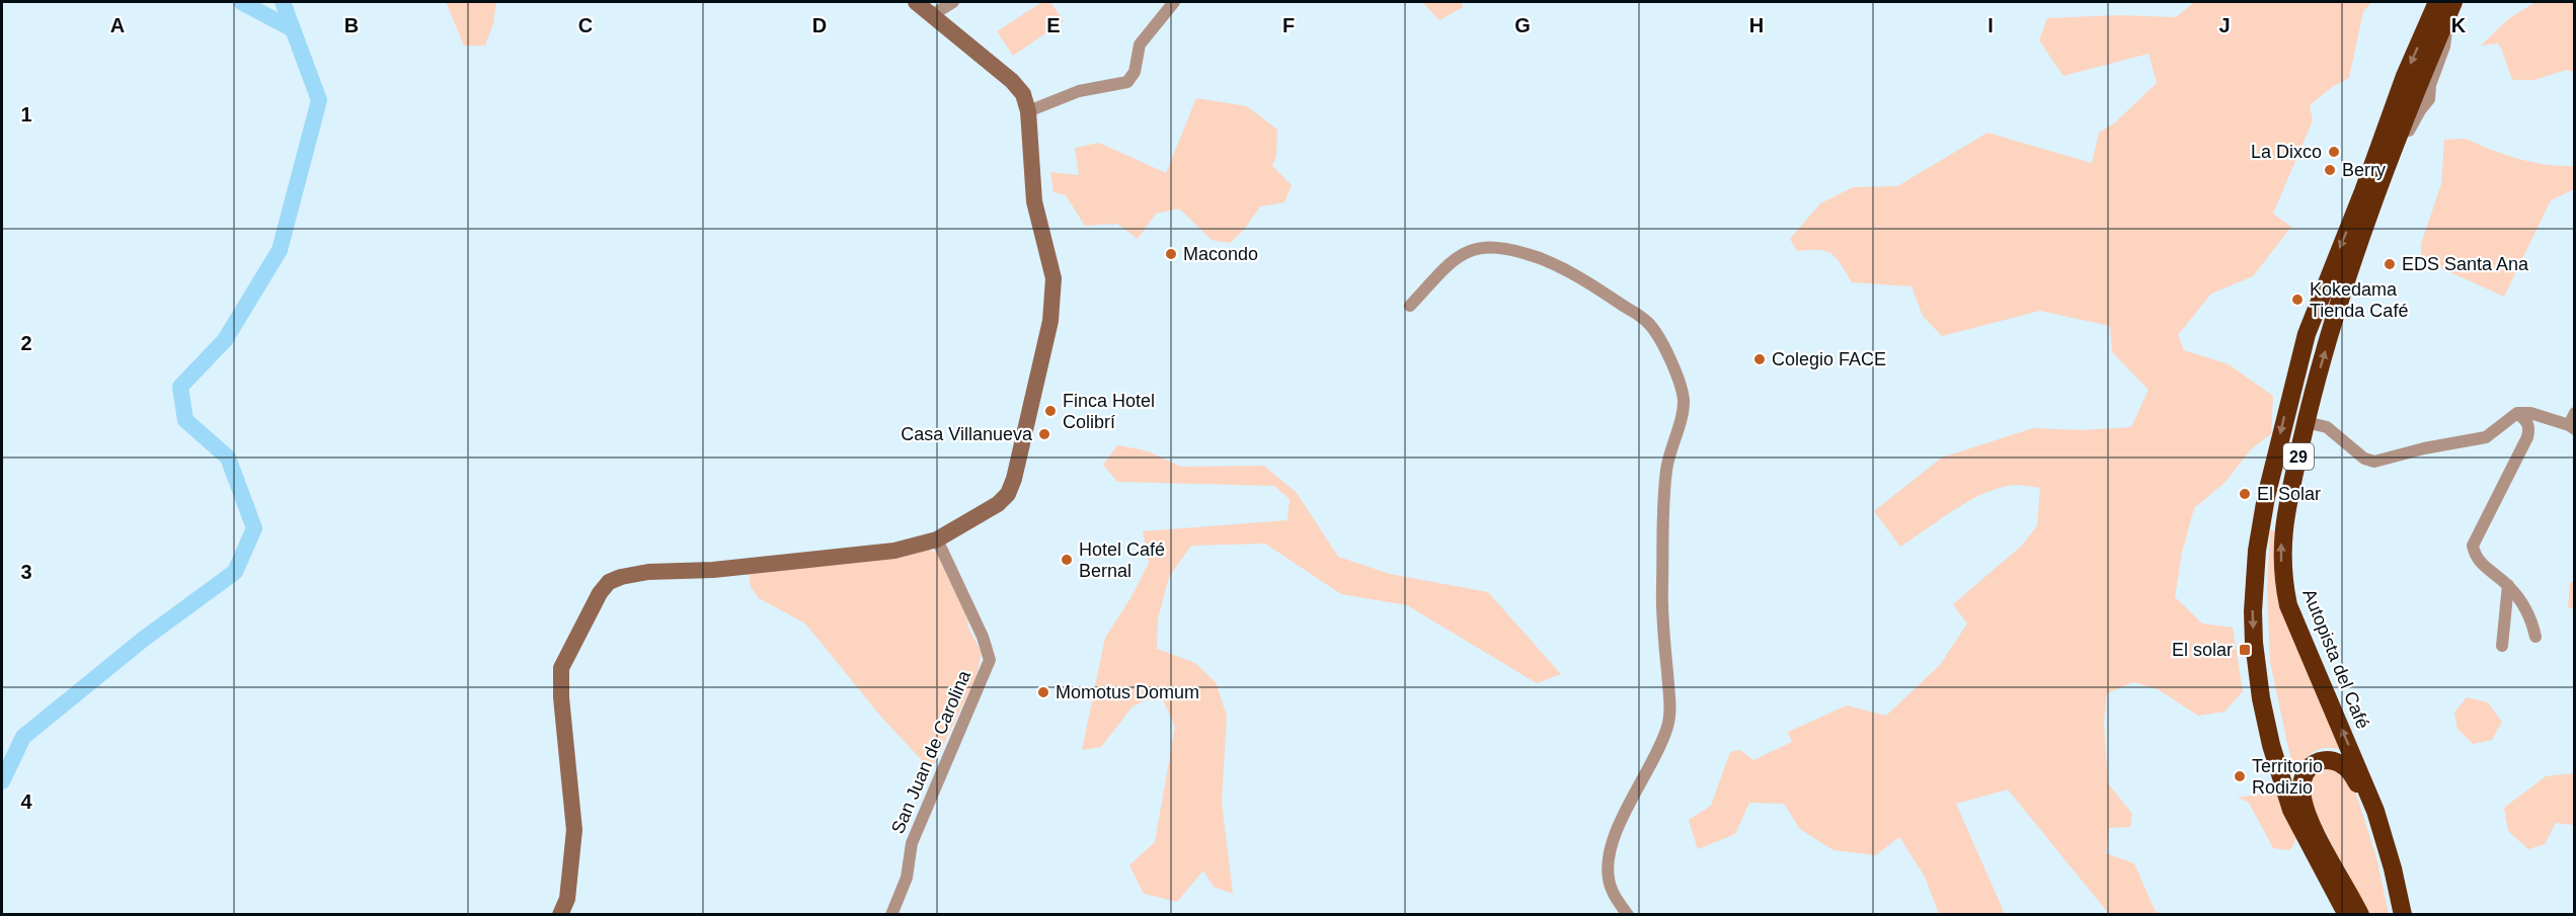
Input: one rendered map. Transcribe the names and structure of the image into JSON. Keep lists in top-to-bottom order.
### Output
{
  "streets": {
    "highway": ["29", "Autopista del Café"],
    "street": ["San Juan de Carolina"]
  },
  "places": {
    "other": [
      "La Dixco",
      "Berry",
      "Macondo",
      "EDS Santa Ana",
      "Kokedama Tienda Café",
      "Colegio FACE",
      "Finca Hotel Colibrí",
      "Casa Villanueva",
      "El Solar",
      "Hotel Café Bernal",
      "Momotus Domum",
      "Territorio Rodizio"
    ],
    "transit": ["El solar"]
  },
  "grid": {
    "columns": [
      "A",
      "B",
      "C",
      "D",
      "E",
      "F",
      "G",
      "H",
      "I",
      "J",
      "K"
    ],
    "rows": [
      "1",
      "2",
      "3",
      "4"
    ]
  }
}
